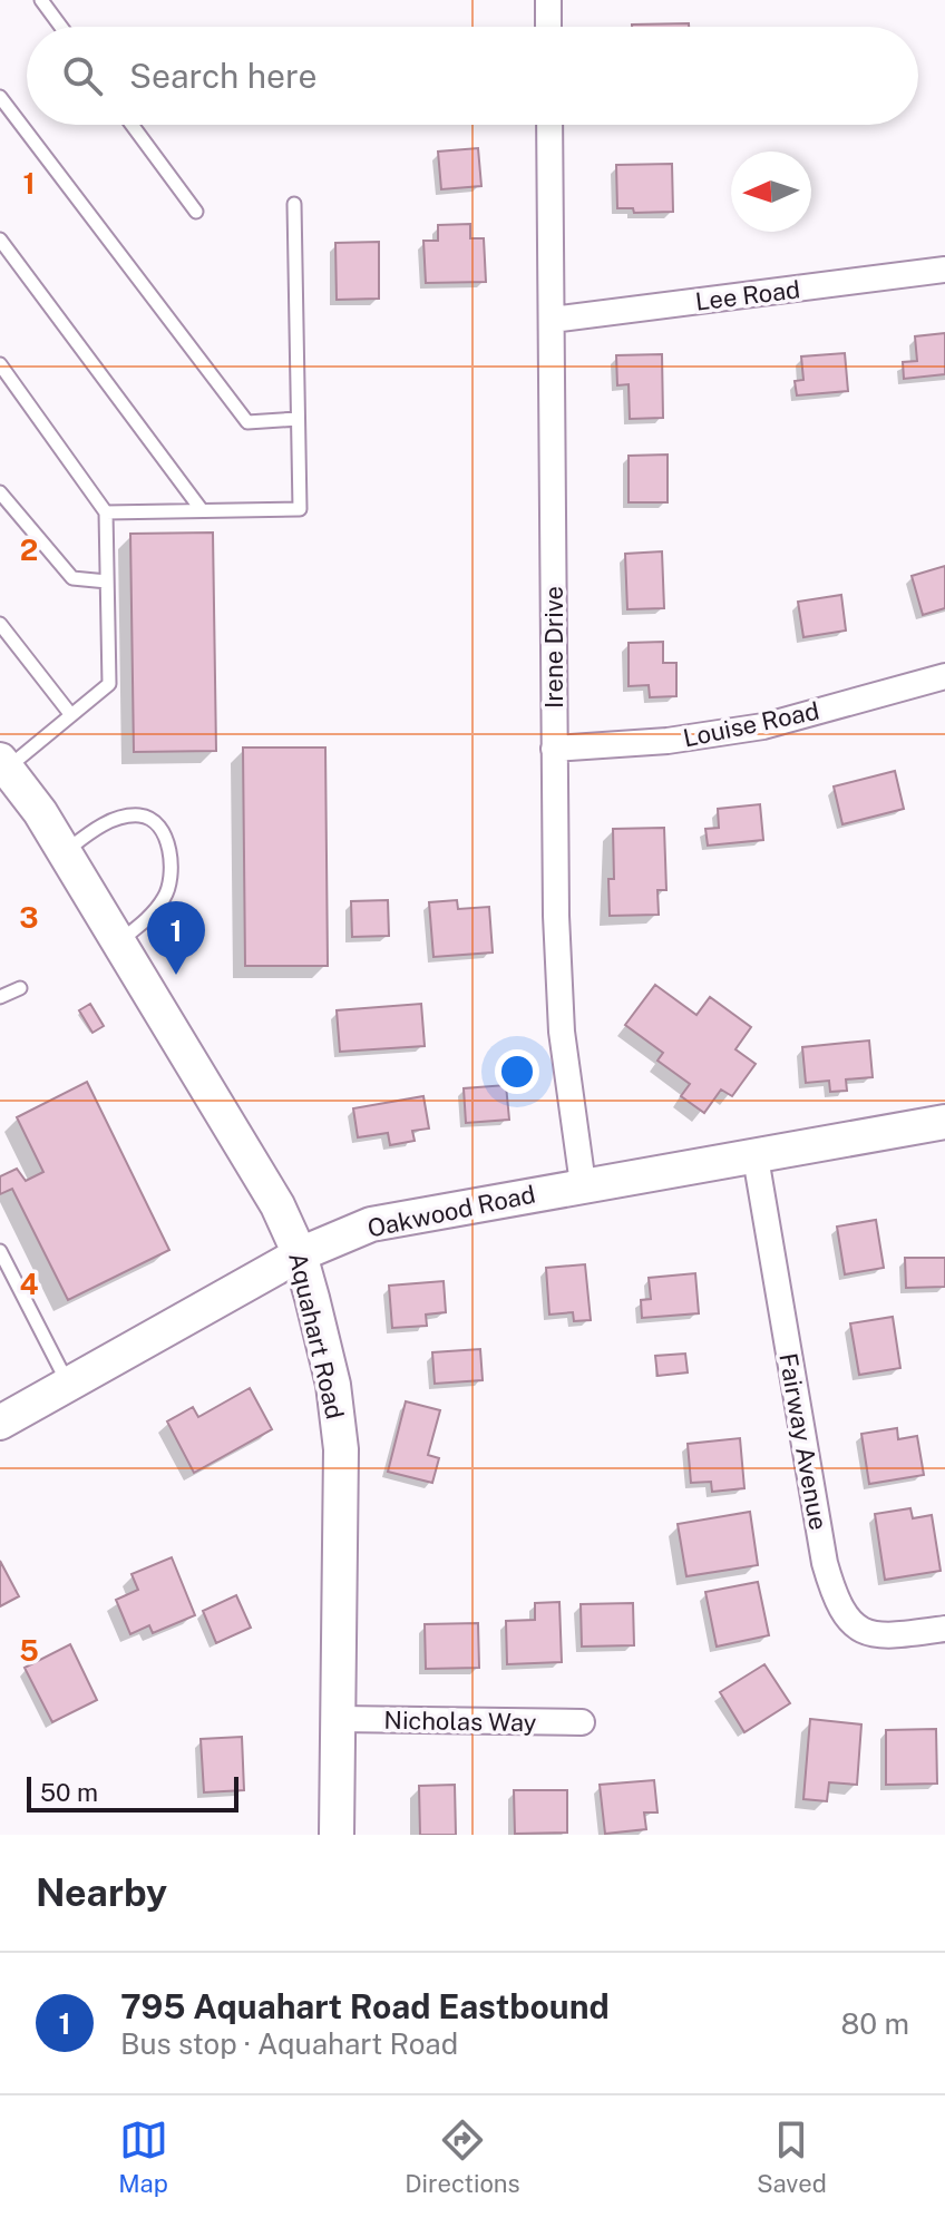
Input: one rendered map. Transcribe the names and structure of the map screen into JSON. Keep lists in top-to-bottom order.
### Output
{
  "streets": {
    "street": [
      "Lee Road",
      "Irene Drive",
      "Louise Road",
      "Oakwood Road",
      "Aquahart Road",
      "Fairway Avenue",
      "Nicholas Way"
    ]
  },
  "crossings": [
    ["Lee Road", "Irene Drive"],
    ["Irene Drive", "Louise Road"],
    ["Irene Drive", "Oakwood Road"],
    ["Oakwood Road", "Aquahart Road"],
    ["Oakwood Road", "Fairway Avenue"],
    ["Aquahart Road", "Nicholas Way"]
  ],
  "scale_bar": "50 m",
  "north": "left",
  "page": {
    "search": "Search here",
    "pins": "1",
    "scale": "50 m",
    "heading": "Nearby",
    "list": [
      {
        "mark": "1",
        "name": "795 Aquahart Road Eastbound",
        "note": "Bus stop · Aquahart Road",
        "value": "80 m"
      }
    ],
    "nav": ["Map", "Directions", "Saved"]
  },
  "grid": {
    "rows": [
      "1",
      "2",
      "3",
      "4",
      "5"
    ]
  }
}
